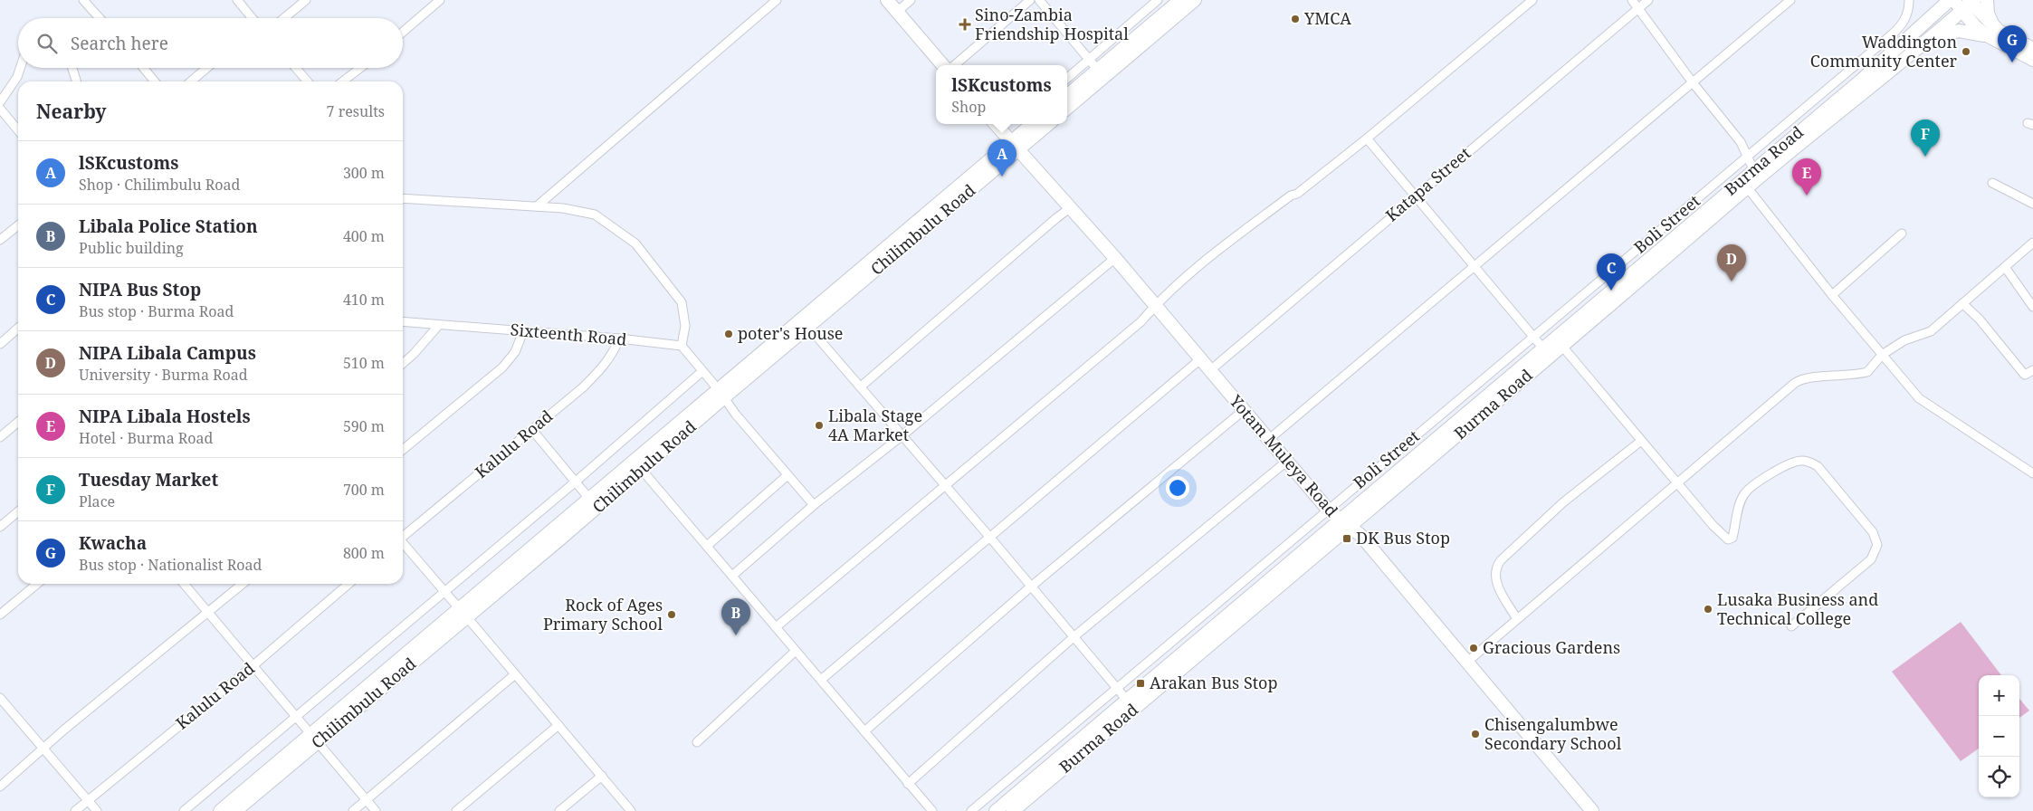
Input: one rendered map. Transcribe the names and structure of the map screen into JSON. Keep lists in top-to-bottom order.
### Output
{
  "streets": {
    "main road": ["Burma Road", "Chilimbulu Road", "Yotam Muleya Road"],
    "street": [
      "Katapa Street",
      "Boli Street",
      "Sixteenth Road",
      "Kalulu Road"
    ]
  },
  "crossings": [
    ["Burma Road", "Yotam Muleya Road"],
    ["Katapa Street", "Yotam Muleya Road"],
    ["Boli Street", "Yotam Muleya Road"],
    ["Chilimbulu Road", "Yotam Muleya Road"],
    ["Sixteenth Road", "Kalulu Road"]
  ],
  "places": {
    "other": [
      "YMCA",
      "Waddington Community Center",
      "poter's House",
      "Libala Stage 4A Market",
      "Lusaka Business and Technical College",
      "Rock of Ages Primary School",
      "Gracious Gardens",
      "Chisengalumbwe Secondary School"
    ],
    "health": ["Sino-Zambia Friendship Hospital"],
    "transit": ["DK Bus Stop", "Arakan Bus Stop"]
  },
  "page": {
    "search": "Search here",
    "pins": [
      "G",
      "F",
      "A",
      "E",
      "D",
      "C",
      "B"
    ],
    "popup": ["lSKcustoms", "Shop"],
    "heading": ["Nearby", "7 results"],
    "list": [
      {
        "mark": "A",
        "name": "lSKcustoms",
        "note": "Shop · Chilimbulu Road",
        "value": "300 m"
      },
      {
        "mark": "B",
        "name": "Libala Police Station",
        "note": "Public building",
        "value": "400 m"
      },
      {
        "mark": "C",
        "name": "NIPA Bus Stop",
        "note": "Bus stop · Burma Road",
        "value": "410 m"
      },
      {
        "mark": "D",
        "name": "NIPA Libala Campus",
        "note": "University · Burma Road",
        "value": "510 m"
      },
      {
        "mark": "E",
        "name": "NIPA Libala Hostels",
        "note": "Hotel · Burma Road",
        "value": "590 m"
      },
      {
        "mark": "F",
        "name": "Tuesday Market",
        "note": "Place",
        "value": "700 m"
      },
      {
        "mark": "G",
        "name": "Kwacha",
        "note": "Bus stop · Nationalist Road",
        "value": "800 m"
      }
    ],
    "map_buttons": ["+", "−"]
  }
}
